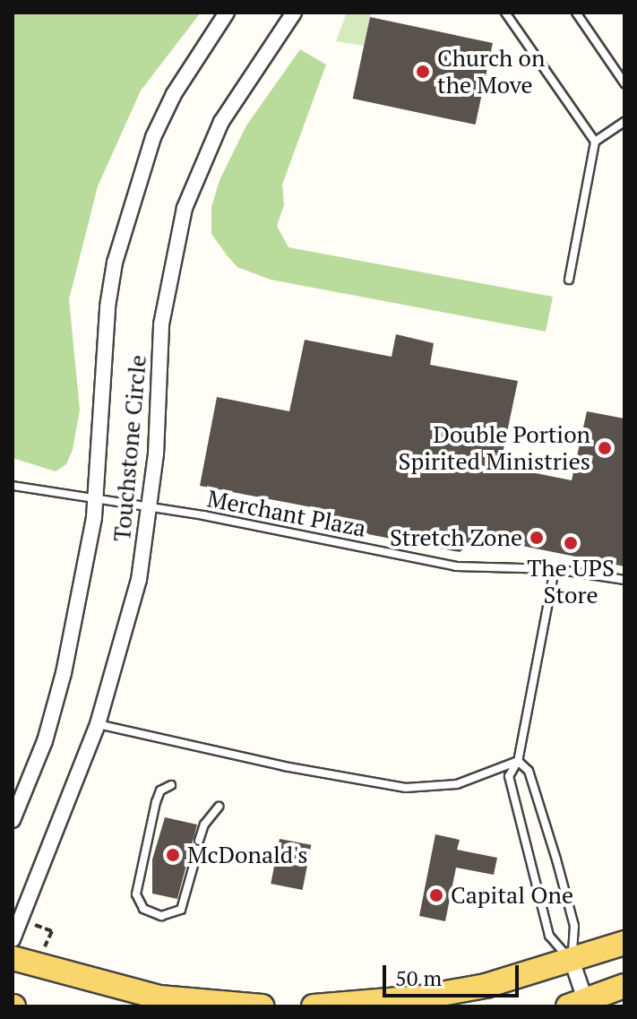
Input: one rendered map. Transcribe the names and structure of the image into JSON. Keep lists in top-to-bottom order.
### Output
{
  "streets": {
    "street": ["Touchstone Circle"],
    "lane": ["Merchant Plaza"]
  },
  "crossings": [
    ["Touchstone Circle", "Merchant Plaza"]
  ],
  "places": [
    "Church on the Move",
    "Double Portion Spirited Ministries",
    "Stretch Zone",
    "The UPS Store",
    "McDonald's",
    "Capital One"
  ],
  "scale_bar": "50 m"
}
